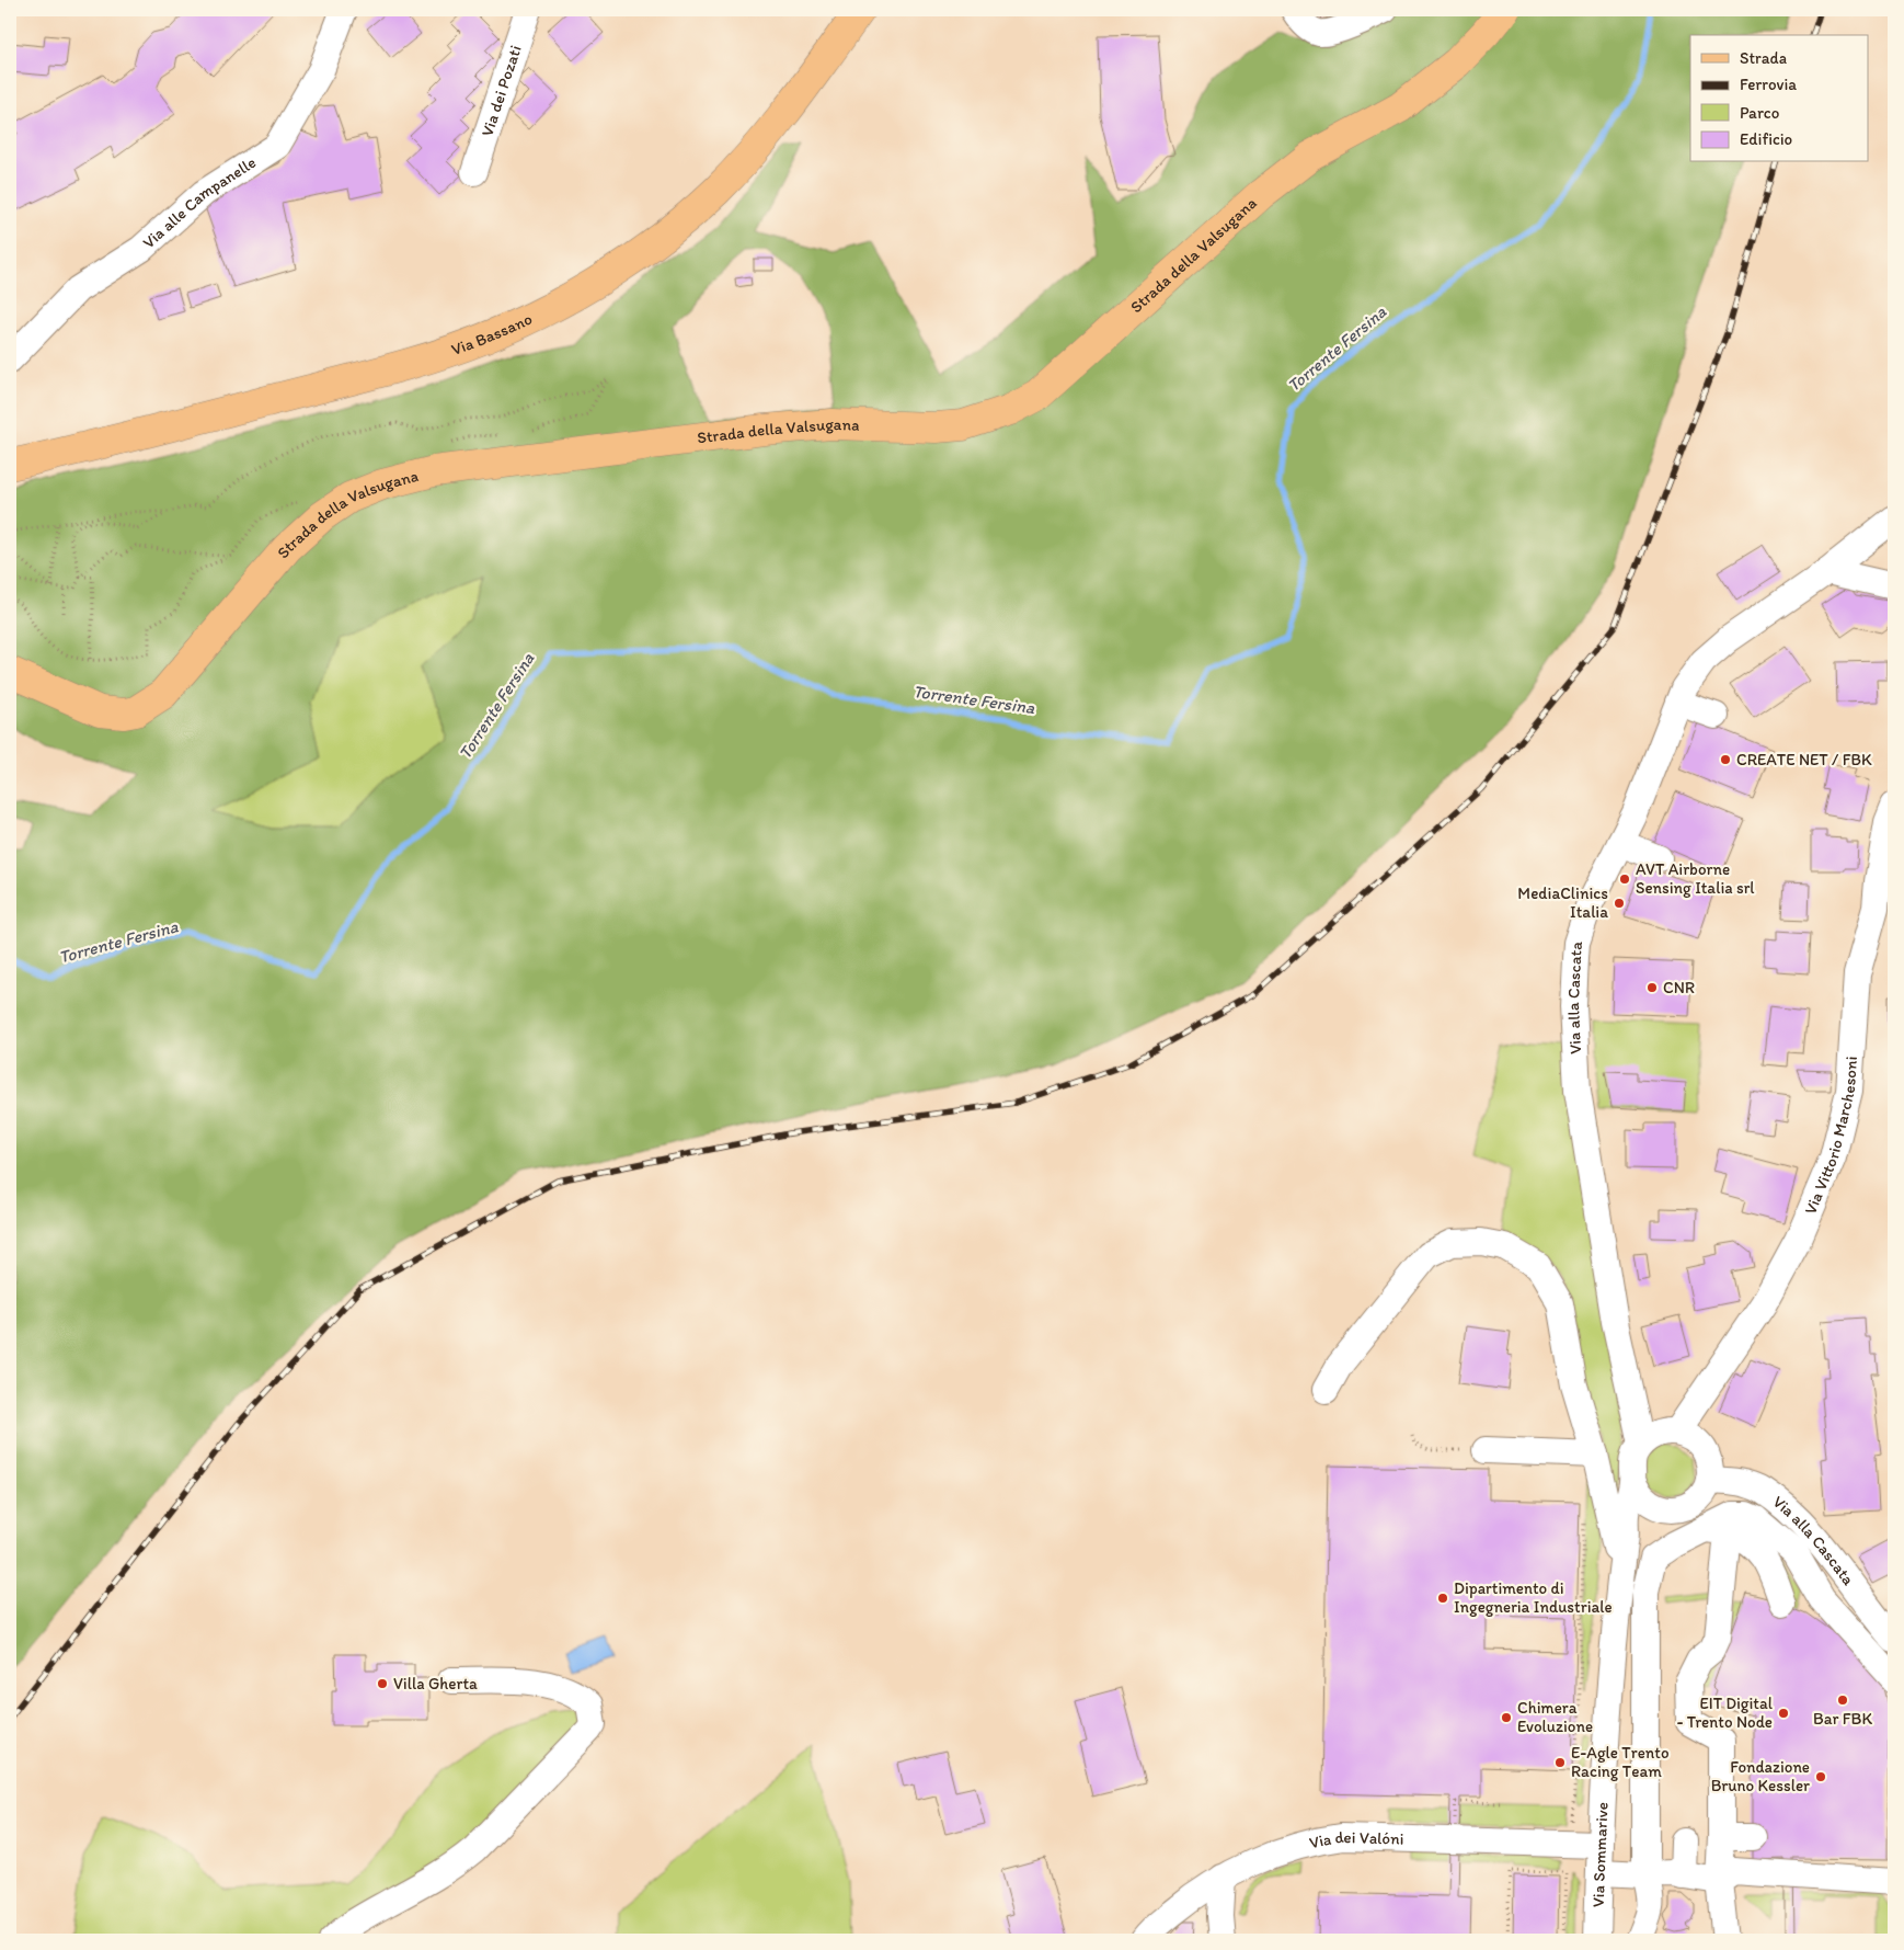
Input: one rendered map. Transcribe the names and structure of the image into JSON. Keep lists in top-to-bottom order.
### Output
{
  "streets": {
    "main road": ["Strada della Valsugana", "Via Bassano"],
    "street": [
      "Via dei Pozati",
      "Via alle Campanelle",
      "Via alla Cascata",
      "Via Vittorio Marchesoni",
      "Via dei Valóni",
      "Via Sommarive"
    ]
  },
  "crossings": [
    ["Via alla Cascata", "Via Vittorio Marchesoni"],
    ["Via alla Cascata", "Via Sommarive"],
    ["Via Vittorio Marchesoni", "Via Sommarive"],
    ["Via dei Valóni", "Via Sommarive"]
  ],
  "water": ["Torrente Fersina"],
  "places": [
    "CREATE NET / FBK",
    "AVT Airborne Sensing Italia srl",
    "MediaClinics Italia",
    "CNR",
    "Dipartimento di Ingegneria Industriale",
    "Villa Gherta",
    "Bar FBK",
    "EIT Digital - Trento Node",
    "Chimera Evoluzione",
    "E-Agle Trento Racing Team",
    "Fondazione Bruno Kessler"
  ],
  "legend": [
    "Strada",
    "Ferrovia",
    "Parco",
    "Edificio"
  ]
}
